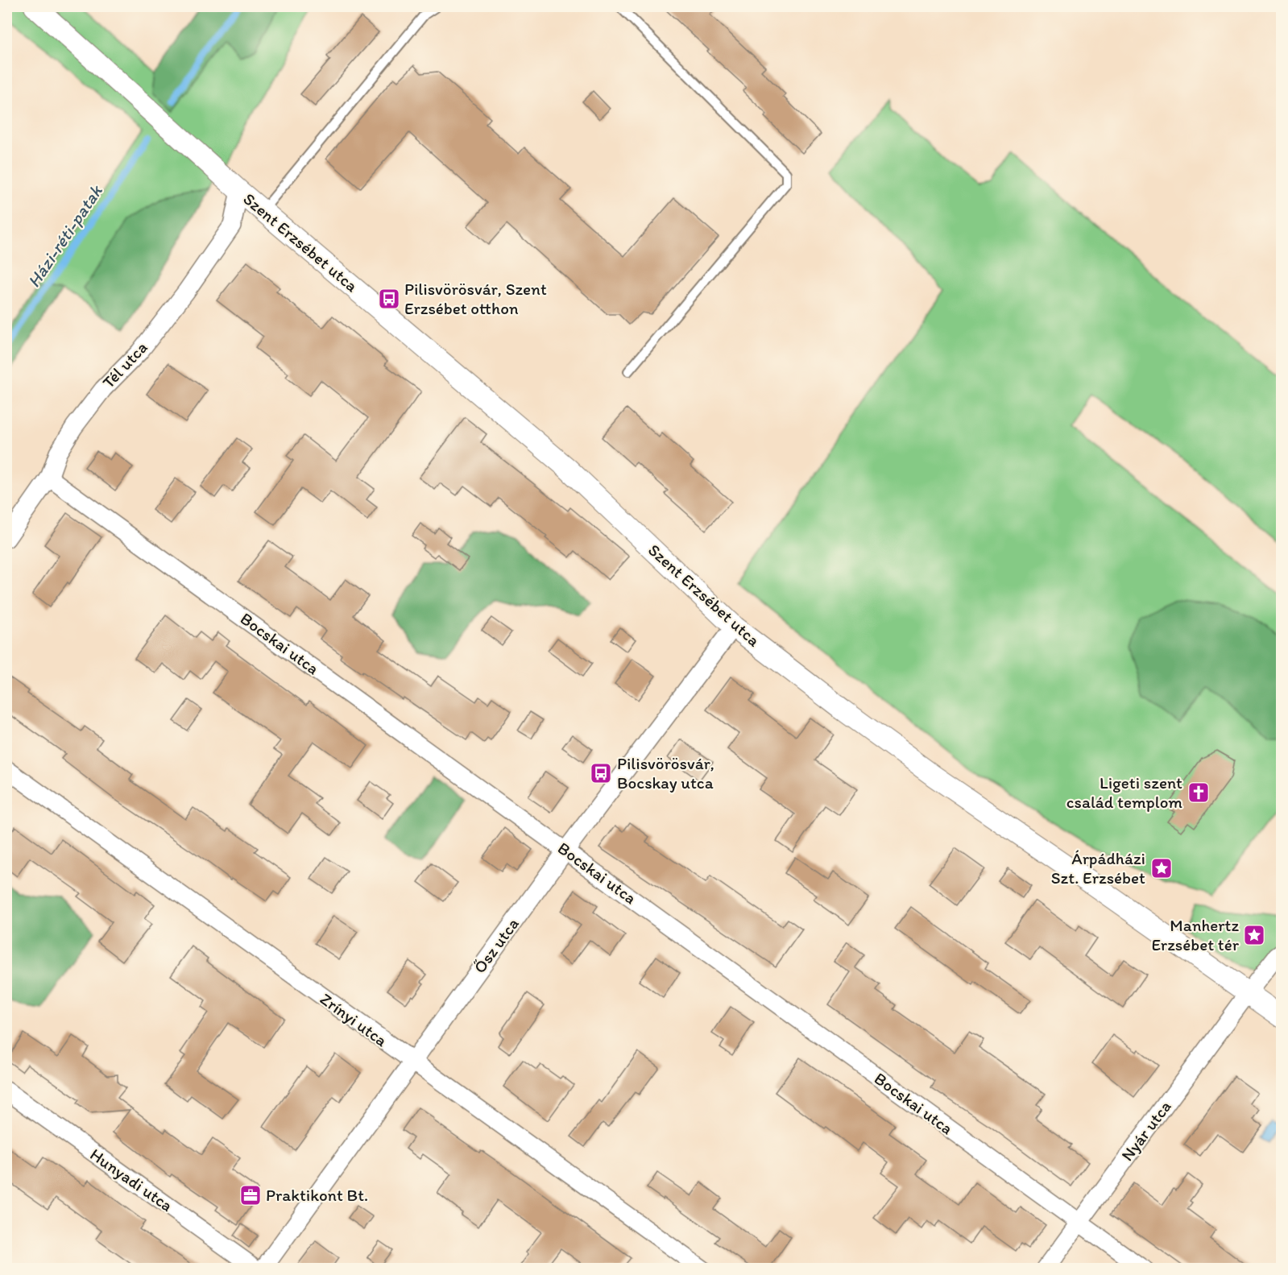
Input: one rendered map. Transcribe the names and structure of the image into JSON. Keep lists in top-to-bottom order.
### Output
{
  "streets": {
    "street": [
      "Szent Erzsébet utca",
      "Tél utca",
      "Bocskai utca",
      "Ősz utca",
      "Zrínyi utca",
      "Nyár utca",
      "Hunyadi utca"
    ]
  },
  "crossings": [
    ["Szent Erzsébet utca", "Tél utca"],
    ["Szent Erzsébet utca", "Ősz utca"],
    ["Szent Erzsébet utca", "Nyár utca"],
    ["Tél utca", "Bocskai utca"],
    ["Bocskai utca", "Ősz utca"],
    ["Bocskai utca", "Nyár utca"],
    ["Ősz utca", "Zrínyi utca"]
  ],
  "water": ["Házi-réti-patak"],
  "places": {
    "bus stop": ["Pilisvörösvár, Szent Erzsébet otthon", "Pilisvörösvár, Bocskay utca"],
    "church": ["Ligeti szent család templom"],
    "place": ["Árpádházi Szt. Erzsébet", "Manhertz Erzsébet tér"],
    "office": ["Praktikont Bt."]
  }
}
